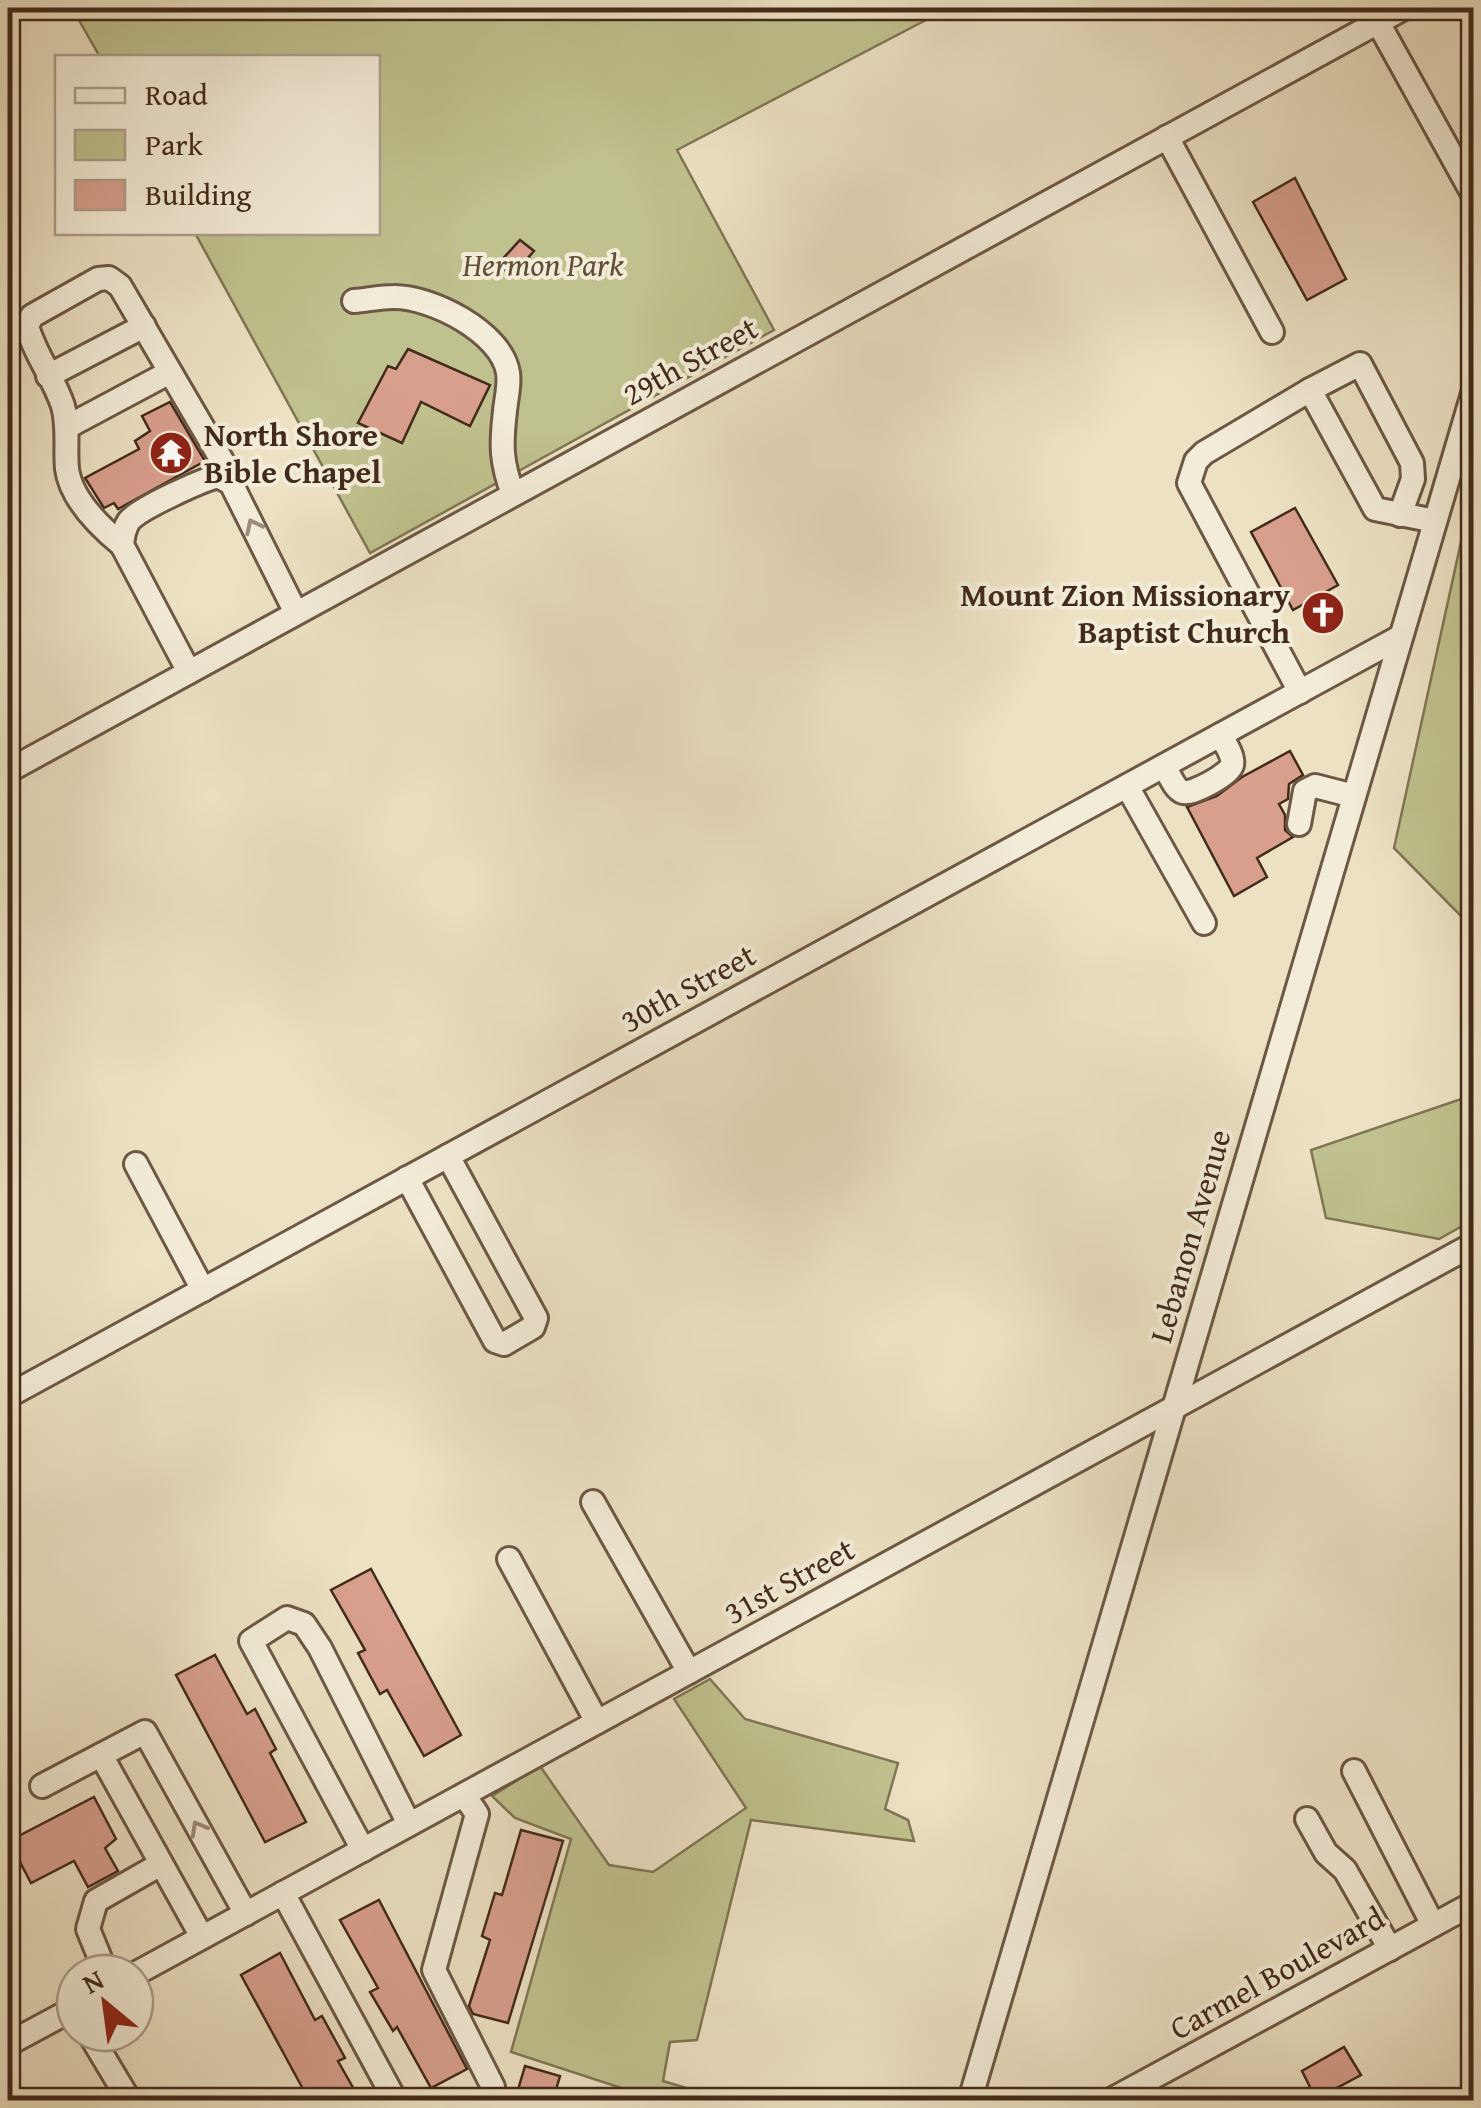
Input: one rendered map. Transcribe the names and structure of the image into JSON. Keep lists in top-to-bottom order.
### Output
{
  "streets": {
    "street": [
      "29th Street",
      "30th Street",
      "Lebanon Avenue",
      "31st Street",
      "Carmel Boulevard"
    ]
  },
  "crossings": [
    ["30th Street", "Lebanon Avenue"],
    ["Lebanon Avenue", "31st Street"]
  ],
  "parks": ["Hermon Park"],
  "places": {
    "temple": ["North Shore Bible Chapel"],
    "church": ["Mount Zion Missionary Baptist Church"]
  },
  "legend": ["Road", "Park", "Building"],
  "north": "top left"
}
